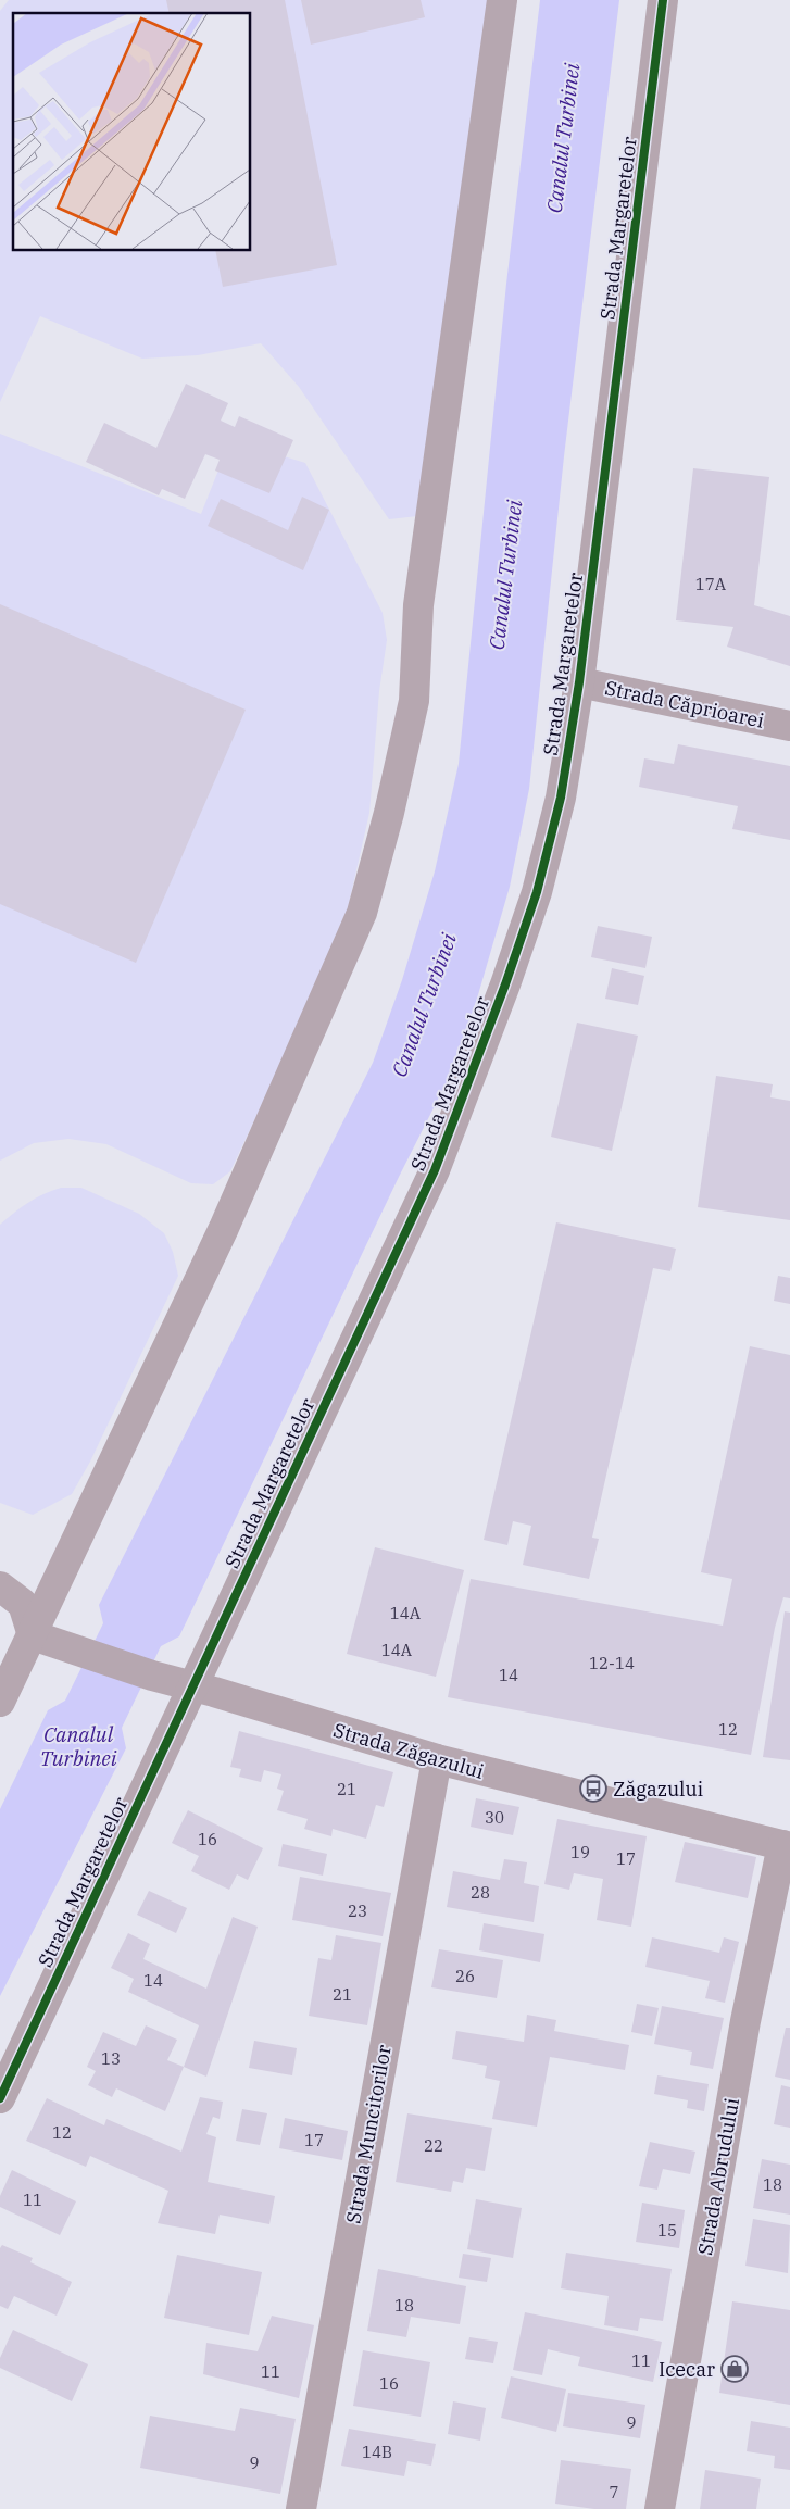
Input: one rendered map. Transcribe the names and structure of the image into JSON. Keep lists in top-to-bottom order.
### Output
{
  "streets": {
    "street": [
      "Strada Margaretelor",
      "Strada Căprioarei",
      "Strada Zăgazului",
      "Strada Muncitorilor",
      "Strada Abrudului"
    ]
  },
  "crossings": [
    ["Strada Margaretelor", "Strada Căprioarei"],
    ["Strada Margaretelor", "Strada Zăgazului"],
    ["Strada Zăgazului", "Strada Muncitorilor"],
    ["Strada Zăgazului", "Strada Abrudului"]
  ],
  "water": ["Canalul Turbinei"],
  "places": {
    "bus stop": ["Zăgazului"],
    "shop": ["Icecar"]
  },
  "house_numbers": [
    "17A",
    "14A",
    "14A",
    "12-14",
    "14",
    "12",
    "21",
    "30",
    "16",
    "19",
    "17",
    "28",
    "23",
    "26",
    "14",
    "21",
    "13",
    "12",
    "17",
    "22",
    "18",
    "11",
    "15",
    "18",
    "11",
    "11",
    "16",
    "9",
    "14B",
    "9",
    "7"
  ]
}
